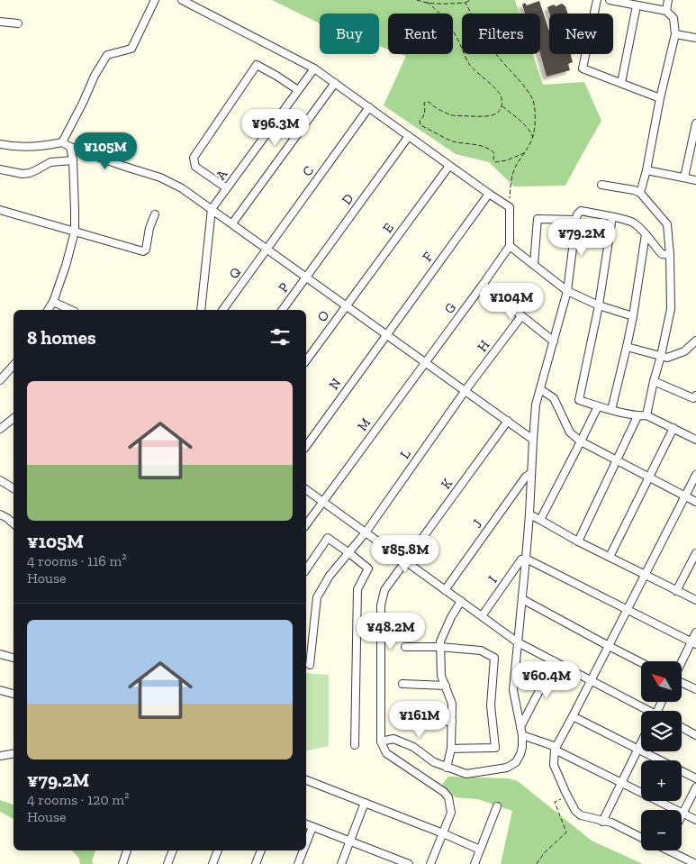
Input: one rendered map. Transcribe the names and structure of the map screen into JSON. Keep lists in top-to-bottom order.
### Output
{
  "streets": {
    "street": [
      "C",
      "A",
      "D",
      "E",
      "F",
      "Q",
      "P",
      "G",
      "O",
      "H",
      "N",
      "M",
      "L",
      "K",
      "J",
      "I"
    ]
  },
  "crossings": [
    ["C", "Q"],
    ["D", "P"],
    ["E", "O"],
    ["F", "N"],
    ["G", "M"],
    ["H", "L"]
  ],
  "north": "top left",
  "page": {
    "chip": [
      "Buy",
      "Rent",
      "Filters",
      "New"
    ],
    "price": [
      "¥96.3M",
      "¥105M",
      "¥79.2M",
      "¥104M",
      "¥85.8M",
      "¥48.2M",
      "¥60.4M",
      "¥161M"
    ],
    "heading": "8 homes",
    "list": [
      {
        "name": "¥105M",
        "note": "4 rooms · 116 m² · House"
      },
      {
        "name": "¥79.2M",
        "note": "4 rooms · 120 m² · House"
      }
    ],
    "map_buttons": ["+", "−"]
  }
}
